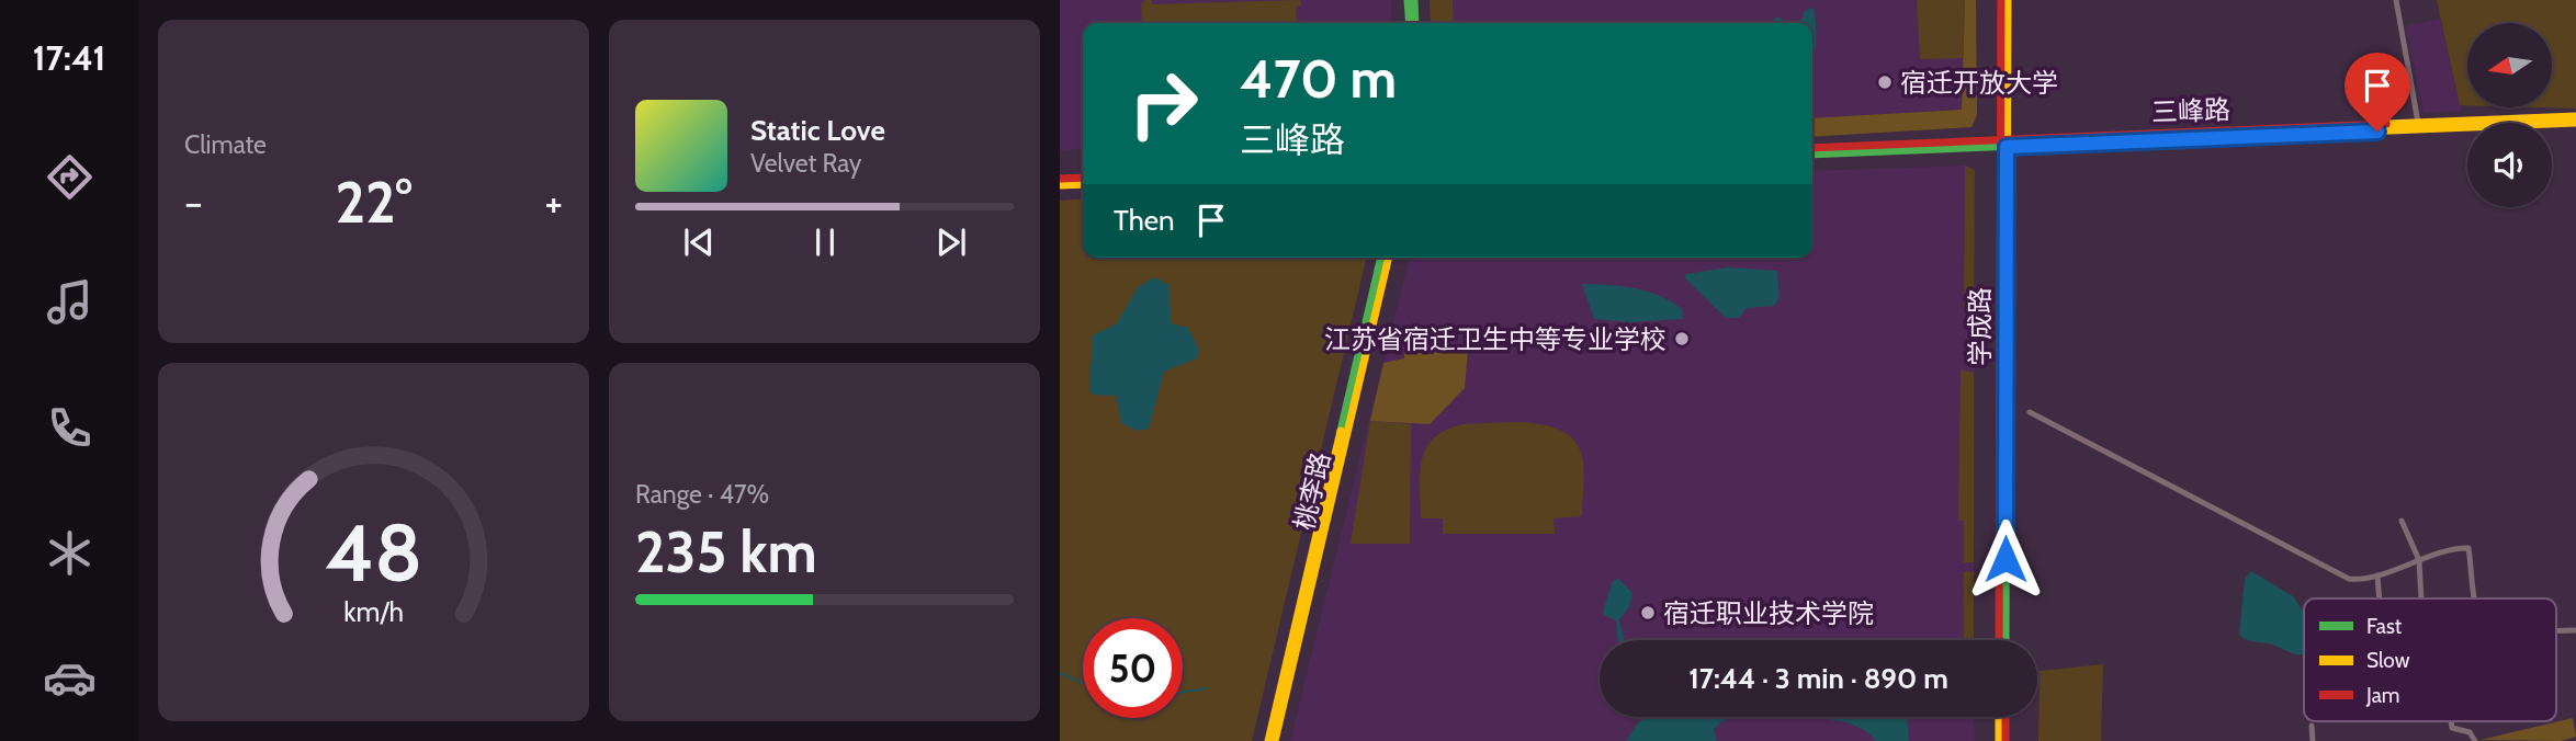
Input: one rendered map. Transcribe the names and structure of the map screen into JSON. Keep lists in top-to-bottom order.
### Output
{
  "streets": {
    "main road": ["三峰路", "学成路", "桃李路"]
  },
  "crossings": [
    ["三峰路", "学成路"]
  ],
  "places": ["宿迁开放大学", "江苏省宿迁卫生中等专业学校", "宿迁职业技术学院"],
  "legend": ["Fast", "Slow", "Jam"],
  "north": "left",
  "page": {
    "tabs": "17:41",
    "tile": [
      "Climate",
      ["Range · 47%", "235 km"]
    ],
    "turn": ["470 m", "三峰路"],
    "song": ["Static Love", "Velvet Ray"],
    "heat": ["−", "22°", "+"],
    "then": "Then",
    "limit": "50",
    "trip": "17:44 · 3 min · 890 m",
    "gauge": ["48", "km/h"]
  }
}
